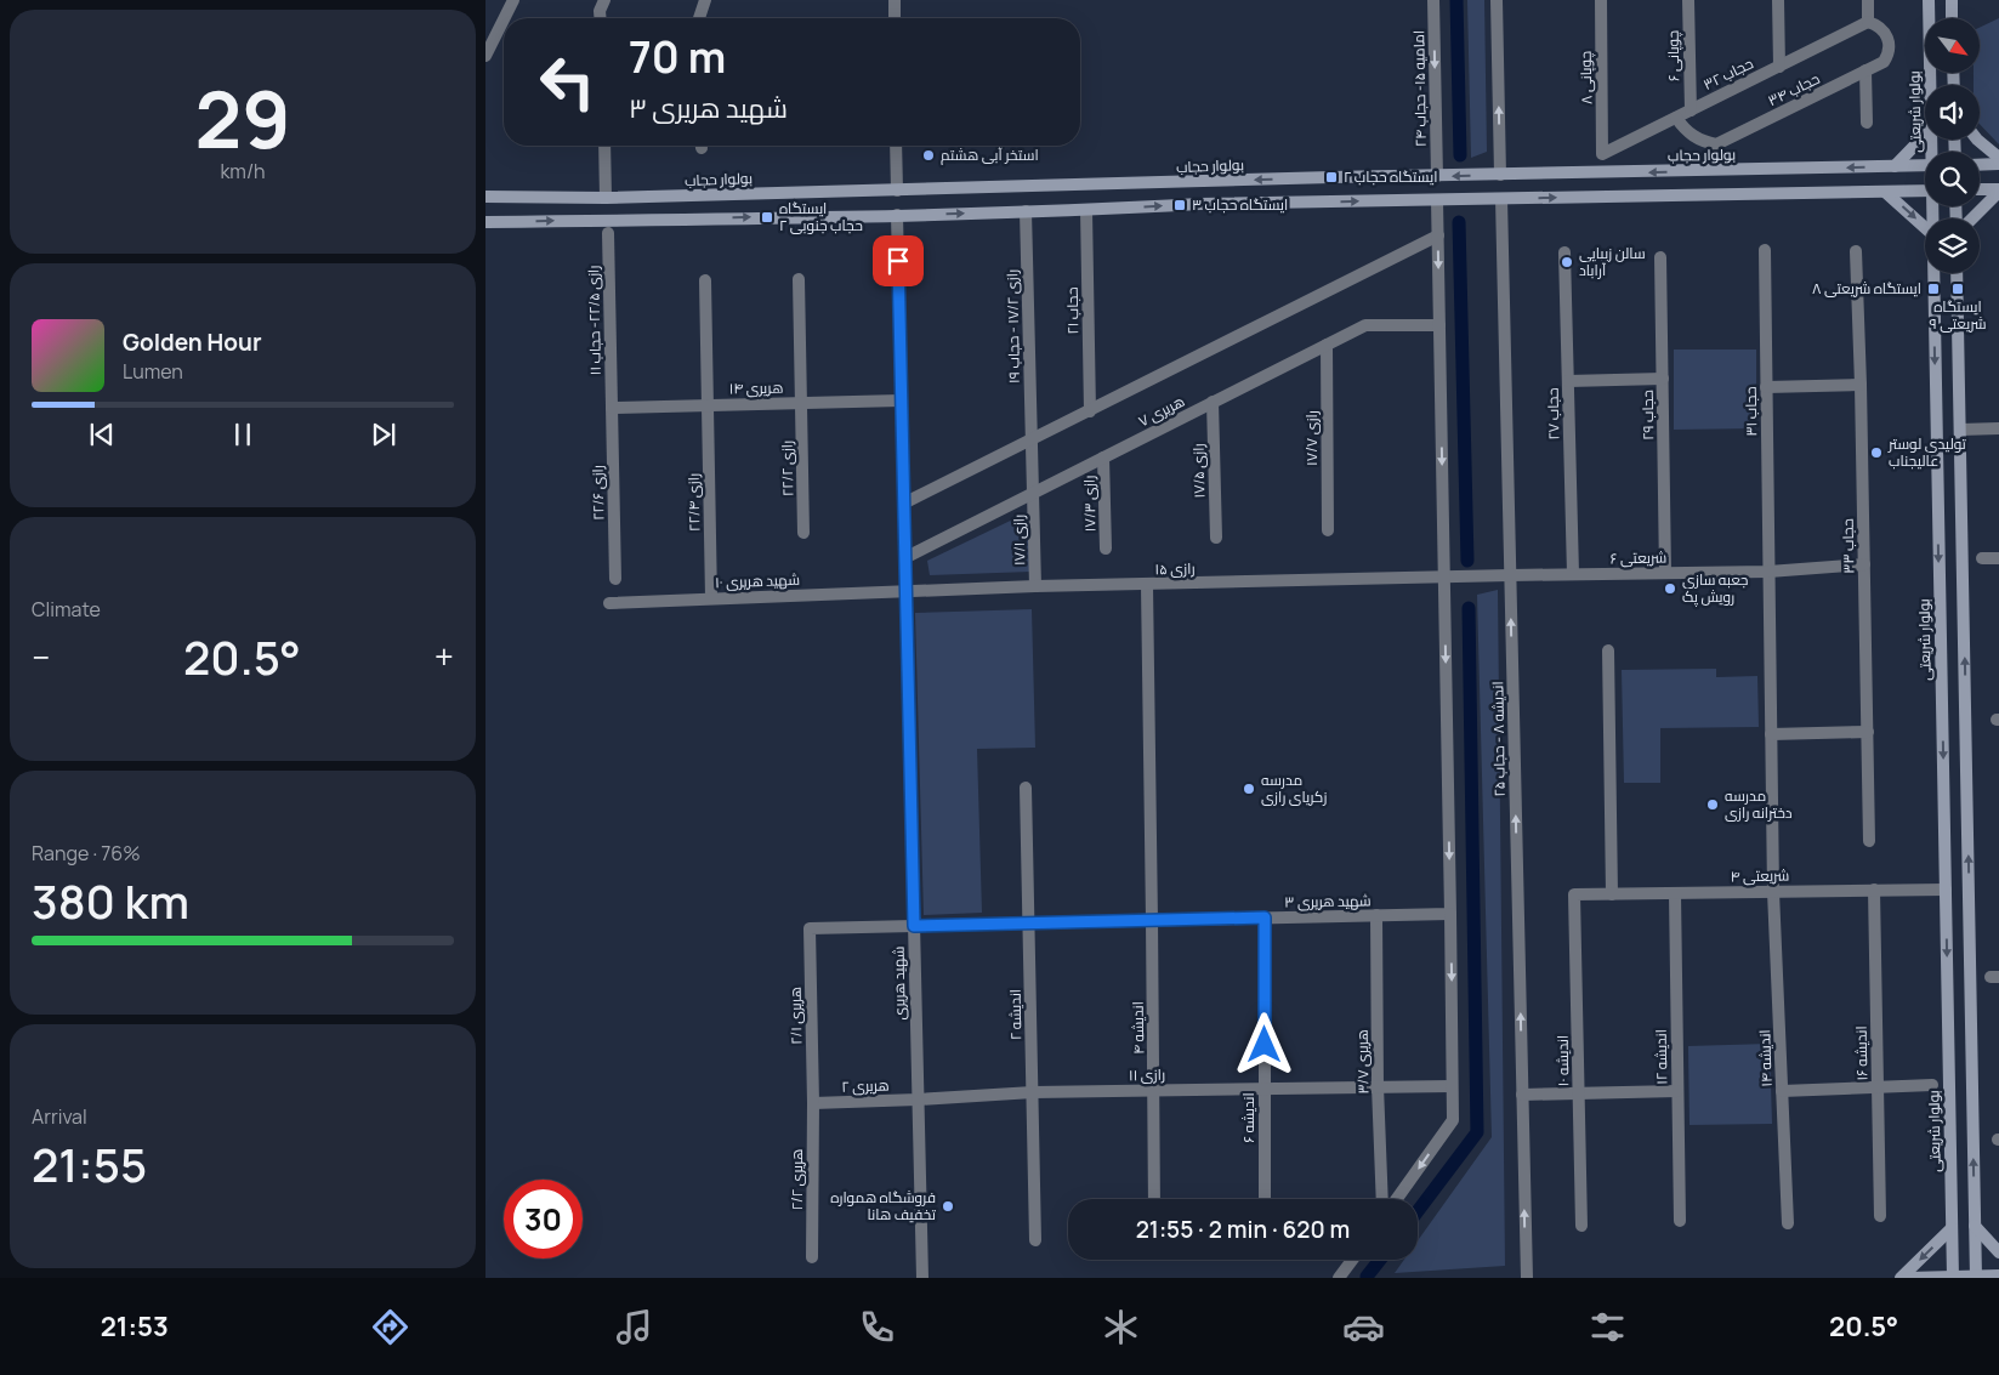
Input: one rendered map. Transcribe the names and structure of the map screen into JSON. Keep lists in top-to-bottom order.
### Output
{
  "streets": {
    "main road": ["بولوار شریعتی", "بولوار حجاب"],
    "street": [
      "چوپانی ۶",
      "حجاب ۳۲",
      "چوپانی ۸",
      "امامیه ۱۵- حجاب ۲۴",
      "حجاب ۳۴",
      "حجاب ۲۱",
      "رازی ۲۲/۵- حجاب ۱۱",
      "رازی ۱۷/۲ - حجاب ۱۹",
      "هریری ۱۴",
      "هریری ۷",
      "حجاب ۳۱",
      "حجاب ۲۷",
      "حجاب ۲۹",
      "رازی ۱۷/۷",
      "رازی ۲۲/۲",
      "رازی ۱۷/۵",
      "رازی ۲۲/۶",
      "رازی ۲۲/۴",
      "رازی ۱۷/۳",
      "رازی ۱۷/۱",
      "حجاب ۳۳",
      "شریعتی ۶",
      "رازی ۱۵",
      "شهید هریری ۱۰",
      "اندیشه ۸ - حجاب ۲۵",
      "شریعتی ۴",
      "شهید هریری ۳",
      "شهید هریری",
      "اندیشه ۲",
      "هریری ۲/۱",
      "اندیشه ۴",
      "اندیشه ۱۶",
      "اندیشه ۱۲",
      "اندیشه ۱۴",
      "اندیشه ۱۰",
      "هریری ۳/۷",
      "رازی ۱۱",
      "هریری ۲",
      "اندیشه ۶",
      "هریری ۲/۲"
    ]
  },
  "crossings": [
    ["چوپانی ۶", "حجاب ۳۲"],
    ["حجاب ۳۲", "چوپانی ۸"],
    ["حجاب ۳۲", "حجاب ۳۴"],
    ["امامیه ۱۵- حجاب ۲۴", "بولوار حجاب"],
    ["بولوار شریعتی", "شریعتی ۴"],
    ["رازی ۲۲/۵- حجاب ۱۱", "هریری ۱۴"],
    ["رازی ۲۲/۵- حجاب ۱۱", "رازی ۲۲/۶"],
    ["رازی ۱۷/۲ - حجاب ۱۹", "هریری ۷"],
    ["رازی ۱۷/۲ - حجاب ۱۹", "رازی ۱۷/۱"],
    ["هریری ۱۴", "رازی ۲۲/۲"],
    ["هریری ۱۴", "رازی ۲۲/۶"],
    ["هریری ۱۴", "رازی ۲۲/۴"],
    ["هریری ۱۴", "شهید هریری"],
    ["هریری ۷", "رازی ۱۷/۷"],
    ["هریری ۷", "رازی ۱۷/۵"],
    ["هریری ۷", "رازی ۱۷/۳"],
    ["هریری ۷", "رازی ۱۷/۱"],
    ["هریری ۷", "شهید هریری"],
    ["حجاب ۳۱", "شریعتی ۶"],
    ["حجاب ۳۱", "اندیشه ۱۴"],
    ["حجاب ۲۷", "شریعتی ۶"],
    ["حجاب ۲۹", "شریعتی ۶"],
    ["رازی ۲۲/۴", "شهید هریری ۱۰"],
    ["رازی ۱۷/۱", "رازی ۱۵"],
    ["حجاب ۳۳", "شریعتی ۶"],
    ["شریعتی ۶", "رازی ۱۵"],
    ["شریعتی ۶", "اندیشه ۸ - حجاب ۲۵"],
    ["رازی ۱۵", "شهید هریری ۱۰"],
    ["رازی ۱۵", "اندیشه ۸ - حجاب ۲۵"],
    ["رازی ۱۵", "شهید هریری"],
    ["رازی ۱۵", "اندیشه ۴"],
    ["شهید هریری ۱۰", "شهید هریری"],
    ["شریعتی ۴", "اندیشه ۱۶"],
    ["شریعتی ۴", "اندیشه ۱۲"],
    ["شریعتی ۴", "اندیشه ۱۴"],
    ["شریعتی ۴", "اندیشه ۱۰"],
    ["شهید هریری ۳", "شهید هریری"],
    ["شهید هریری ۳", "اندیشه ۲"],
    ["شهید هریری ۳", "هریری ۲/۱"],
    ["شهید هریری ۳", "اندیشه ۴"],
    ["شهید هریری ۳", "هریری ۳/۷"],
    ["شهید هریری ۳", "اندیشه ۶"],
    ["شهید هریری", "رازی ۱۱"],
    ["شهید هریری", "هریری ۲"],
    ["اندیشه ۲", "رازی ۱۱"],
    ["هریری ۲/۱", "هریری ۲"],
    ["هریری ۲/۱", "هریری ۲/۲"],
    ["اندیشه ۴", "رازی ۱۱"],
    ["هریری ۳/۷", "رازی ۱۱"],
    ["رازی ۱۱", "هریری ۲"],
    ["رازی ۱۱", "اندیشه ۶"],
    ["هریری ۲", "هریری ۲/۲"]
  ],
  "places": {
    "other": [
      "استخر آبی هشتم",
      "سالن زیبایی آراباد",
      "تولیدی لوستر عالیجناب",
      "جعبه سازی رویش پک",
      "مدرسه زکریای رازی",
      "مدرسه دخترانه رازی",
      "فروشگاه همواره تخفیف هانا"
    ],
    "transit": [
      "ایستگاه حجاب ۲",
      "ایستگاه حجاب ۳",
      "ایستگاه حجاب جنوبی ۲",
      "ایستگاه شریعتی ۸",
      "ایستگاه شریعتی ۹"
    ]
  },
  "north": "bottom right",
  "page": {
    "tile": [
      ["29", "km/h"],
      "Climate",
      ["Range · 76%", "380 km"],
      ["Arrival", "21:55"]
    ],
    "turn": ["70 m", "شهید هریری ۳"],
    "song": ["Golden Hour", "Lumen"],
    "heat": ["−", "20.5°", "+"],
    "limit": "30",
    "trip": "21:55 · 2 min · 620 m",
    "tabs": ["21:53", "20.5°"]
  }
}
